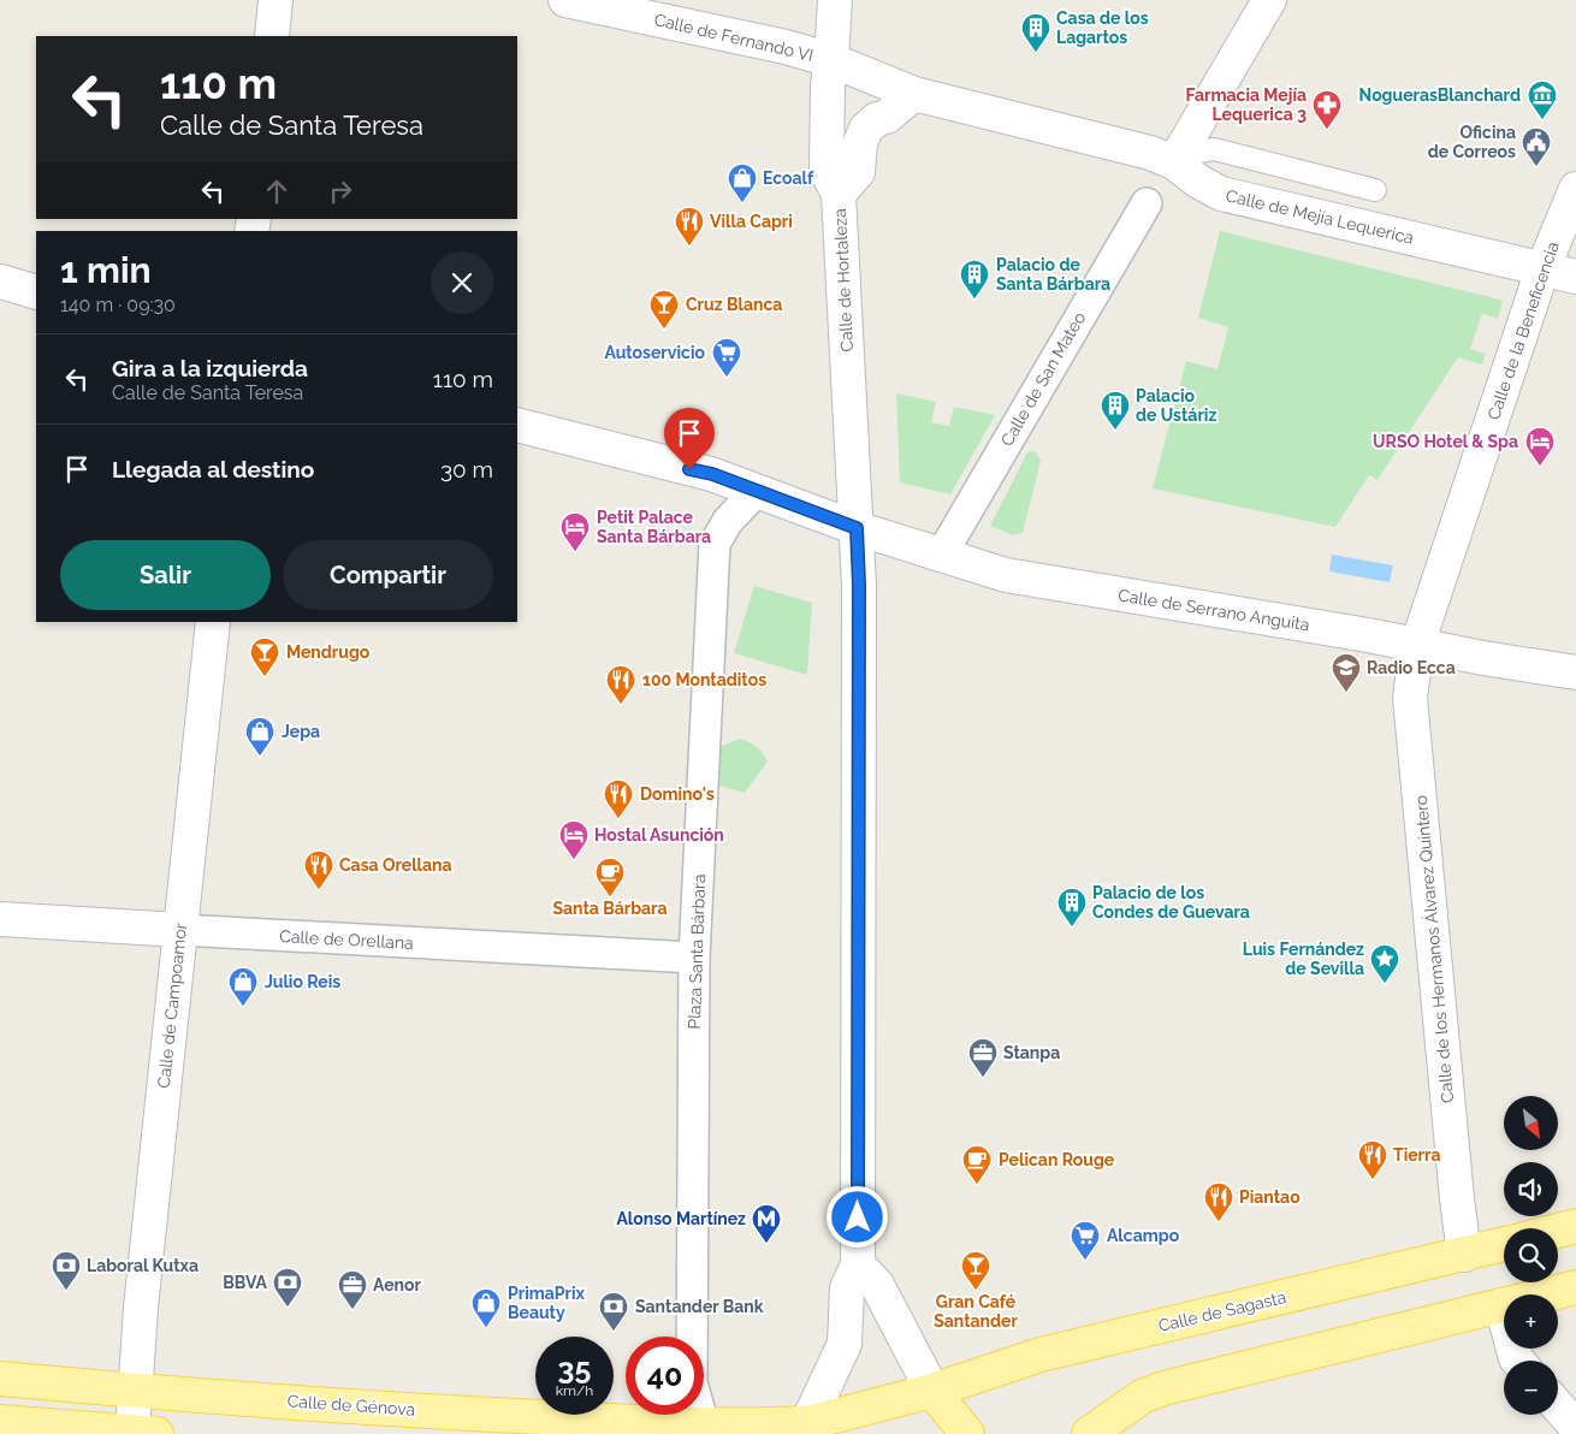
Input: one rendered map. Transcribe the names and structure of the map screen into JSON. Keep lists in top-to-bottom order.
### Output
{
  "streets": {
    "main road": ["Calle de Sagasta", "Calle de Génova"],
    "street": [
      "Calle de Fernando VI",
      "Calle de Mejía Lequerica",
      "Calle de Hortaleza",
      "Calle de la Beneficencia",
      "Calle de San Mateo",
      "Calle de Serrano Anguita",
      "Calle de Orellana",
      "Calle de los Hermanos Álvarez Quintero",
      "Plaza Santa Bárbara",
      "Calle de Campoamor"
    ]
  },
  "crossings": [
    ["Calle de Fernando VI", "Calle de Mejía Lequerica"],
    ["Calle de Fernando VI", "Calle de Hortaleza"],
    ["Calle de Mejía Lequerica", "Calle de Hortaleza"],
    ["Calle de Mejía Lequerica", "Calle de la Beneficencia"],
    ["Calle de Hortaleza", "Calle de Serrano Anguita"],
    ["Calle de la Beneficencia", "Calle de Serrano Anguita"],
    ["Calle de la Beneficencia", "Calle de los Hermanos Álvarez Quintero"],
    ["Calle de San Mateo", "Calle de Serrano Anguita"],
    ["Calle de Serrano Anguita", "Calle de los Hermanos Álvarez Quintero"],
    ["Calle de Serrano Anguita", "Plaza Santa Bárbara"],
    ["Calle de Orellana", "Plaza Santa Bárbara"],
    ["Calle de Orellana", "Calle de Campoamor"],
    ["Calle de los Hermanos Álvarez Quintero", "Calle de Sagasta"],
    ["Plaza Santa Bárbara", "Calle de Génova"],
    ["Calle de Campoamor", "Calle de Génova"],
    ["Calle de Sagasta", "Calle de Génova"]
  ],
  "places": {
    "building": [
      "Casa de los Lagartos",
      "Palacio de Santa Bárbara",
      "Palacio de Ustáriz",
      "Palacio de los Condes de Guevara"
    ],
    "museum": ["NoguerasBlanchard"],
    "pharmacy": ["Farmacia Mejía Lequerica 3"],
    "public building": ["Oficina de Correos"],
    "shop": [
      "Ecoalf",
      "Jepa",
      "Julio Reis",
      "PrimaPrix Beauty"
    ],
    "restaurant": [
      "Villa Capri",
      "100 Montaditos",
      "Domino's",
      "Casa Orellana",
      "Tierra",
      "Piantao"
    ],
    "bar": ["Cruz Blanca", "Mendrugo", "Gran Café Santander"],
    "supermarket": ["Autoservicio", "Alcampo"],
    "hotel": ["URSO Hotel & Spa", "Petit Palace Santa Bárbara", "Hostal Asunción"],
    "school or university": ["Radio Ecca"],
    "cafe": ["Santa Bárbara", "Pelican Rouge"],
    "place": ["Luis Fernández de Sevilla"],
    "office": ["Stanpa", "Aenor"],
    "metro station": ["Alonso Martínez"],
    "bank": ["Laboral Kutxa", "BBVA", "Santander Bank"]
  },
  "north": "bottom right",
  "page": {
    "turn": ["110 m", "Calle de Santa Teresa"],
    "heading": ["1 min", "140 m · 09:30"],
    "list": [
      {
        "name": "Gira a la izquierda",
        "note": "Calle de Santa Teresa",
        "value": "110 m"
      },
      {
        "name": "Llegada al destino",
        "value": "30 m"
      }
    ],
    "buttons": ["Salir", "Compartir"],
    "map_buttons": ["+", "−"],
    "speed": "35 km/h",
    "limit": "40"
  }
}
